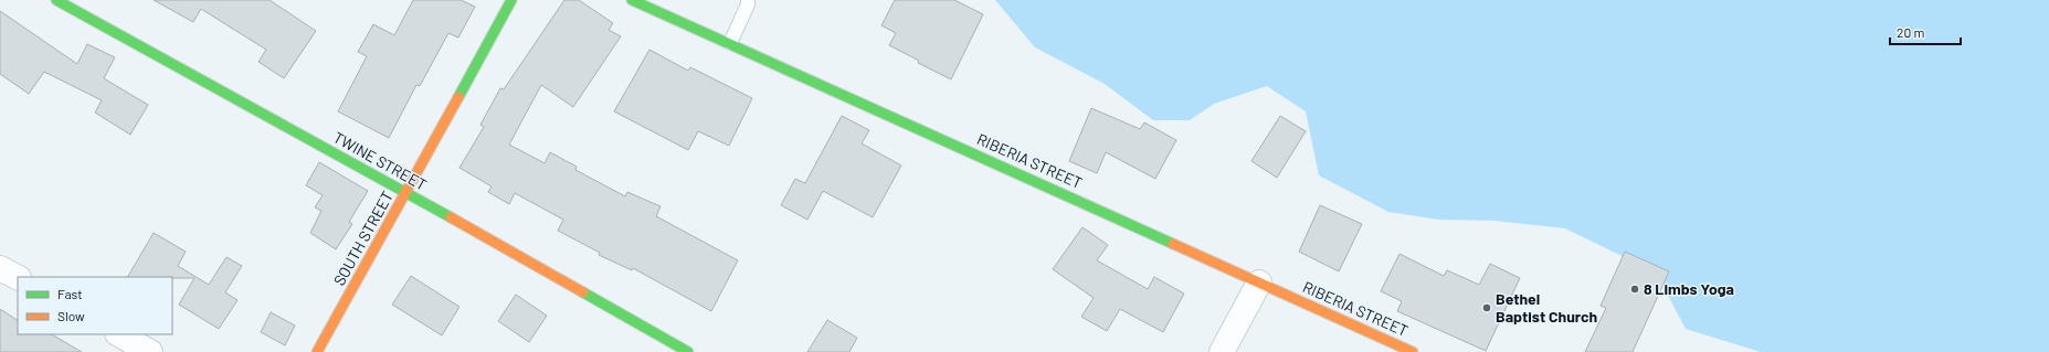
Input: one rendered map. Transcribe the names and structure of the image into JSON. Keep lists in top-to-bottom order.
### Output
{
  "streets": {
    "street": ["TWINE STREET", "RIBERIA STREET", "SOUTH STREET"]
  },
  "crossings": [
    ["TWINE STREET", "SOUTH STREET"]
  ],
  "places": ["8 Limbs Yoga", "Bethel Baptist Church"],
  "legend": ["Fast", "Slow"],
  "scale_bar": "20 m"
}
